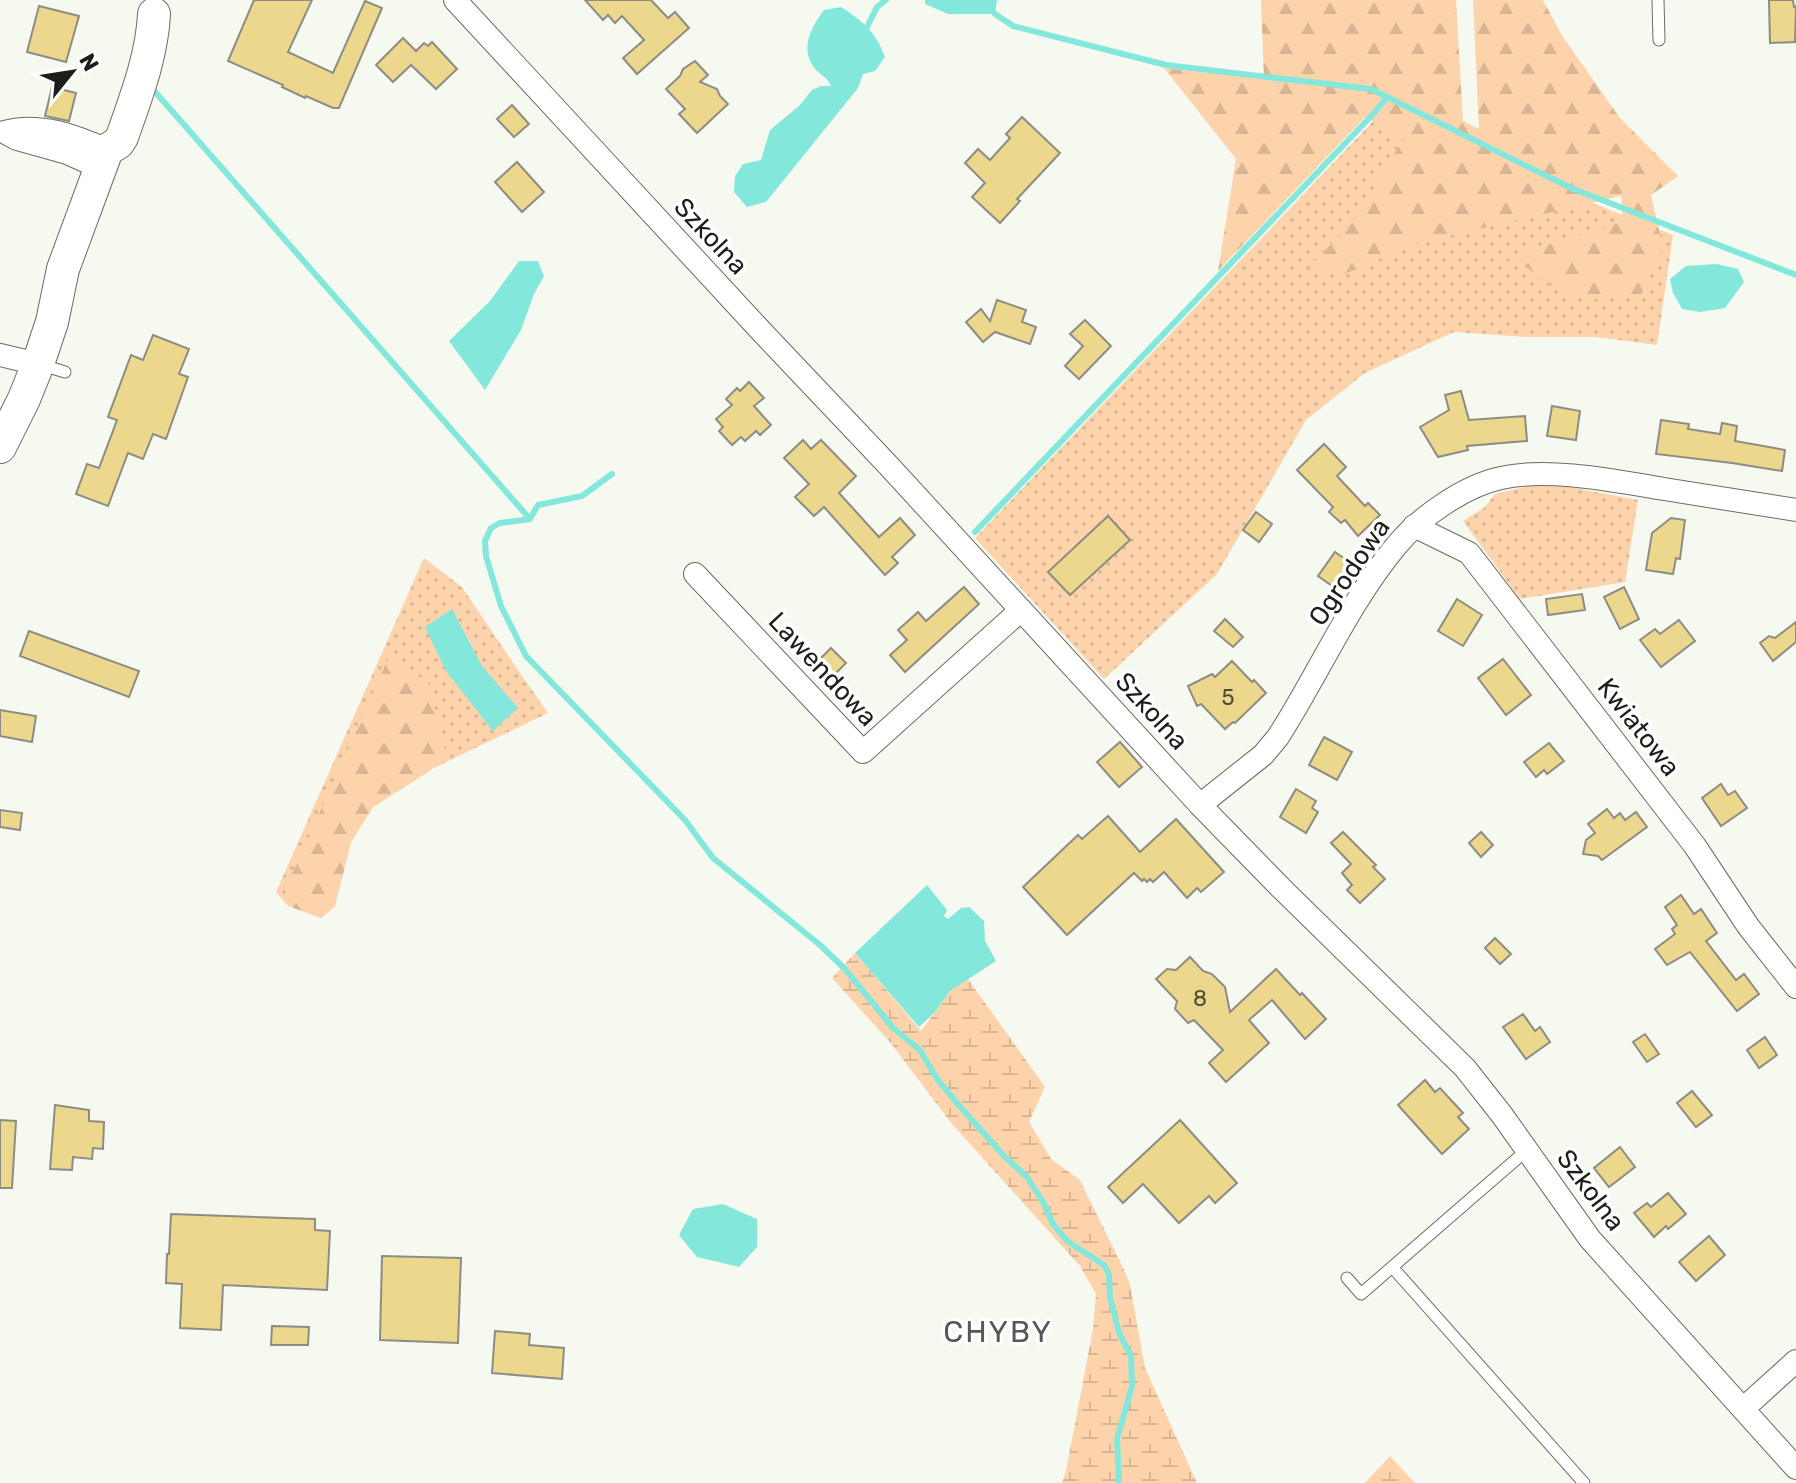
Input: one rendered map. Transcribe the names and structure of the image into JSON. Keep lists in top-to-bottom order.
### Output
{
  "streets": {
    "street": [
      "Szkolna",
      "Ogrodowa",
      "Lawendowa",
      "Kwiatowa"
    ]
  },
  "crossings": [
    ["Szkolna", "Ogrodowa"],
    ["Szkolna", "Lawendowa"],
    ["Ogrodowa", "Kwiatowa"]
  ],
  "districts": ["CHYBY"],
  "house_numbers": ["5", "8"],
  "north": "top right"
}
